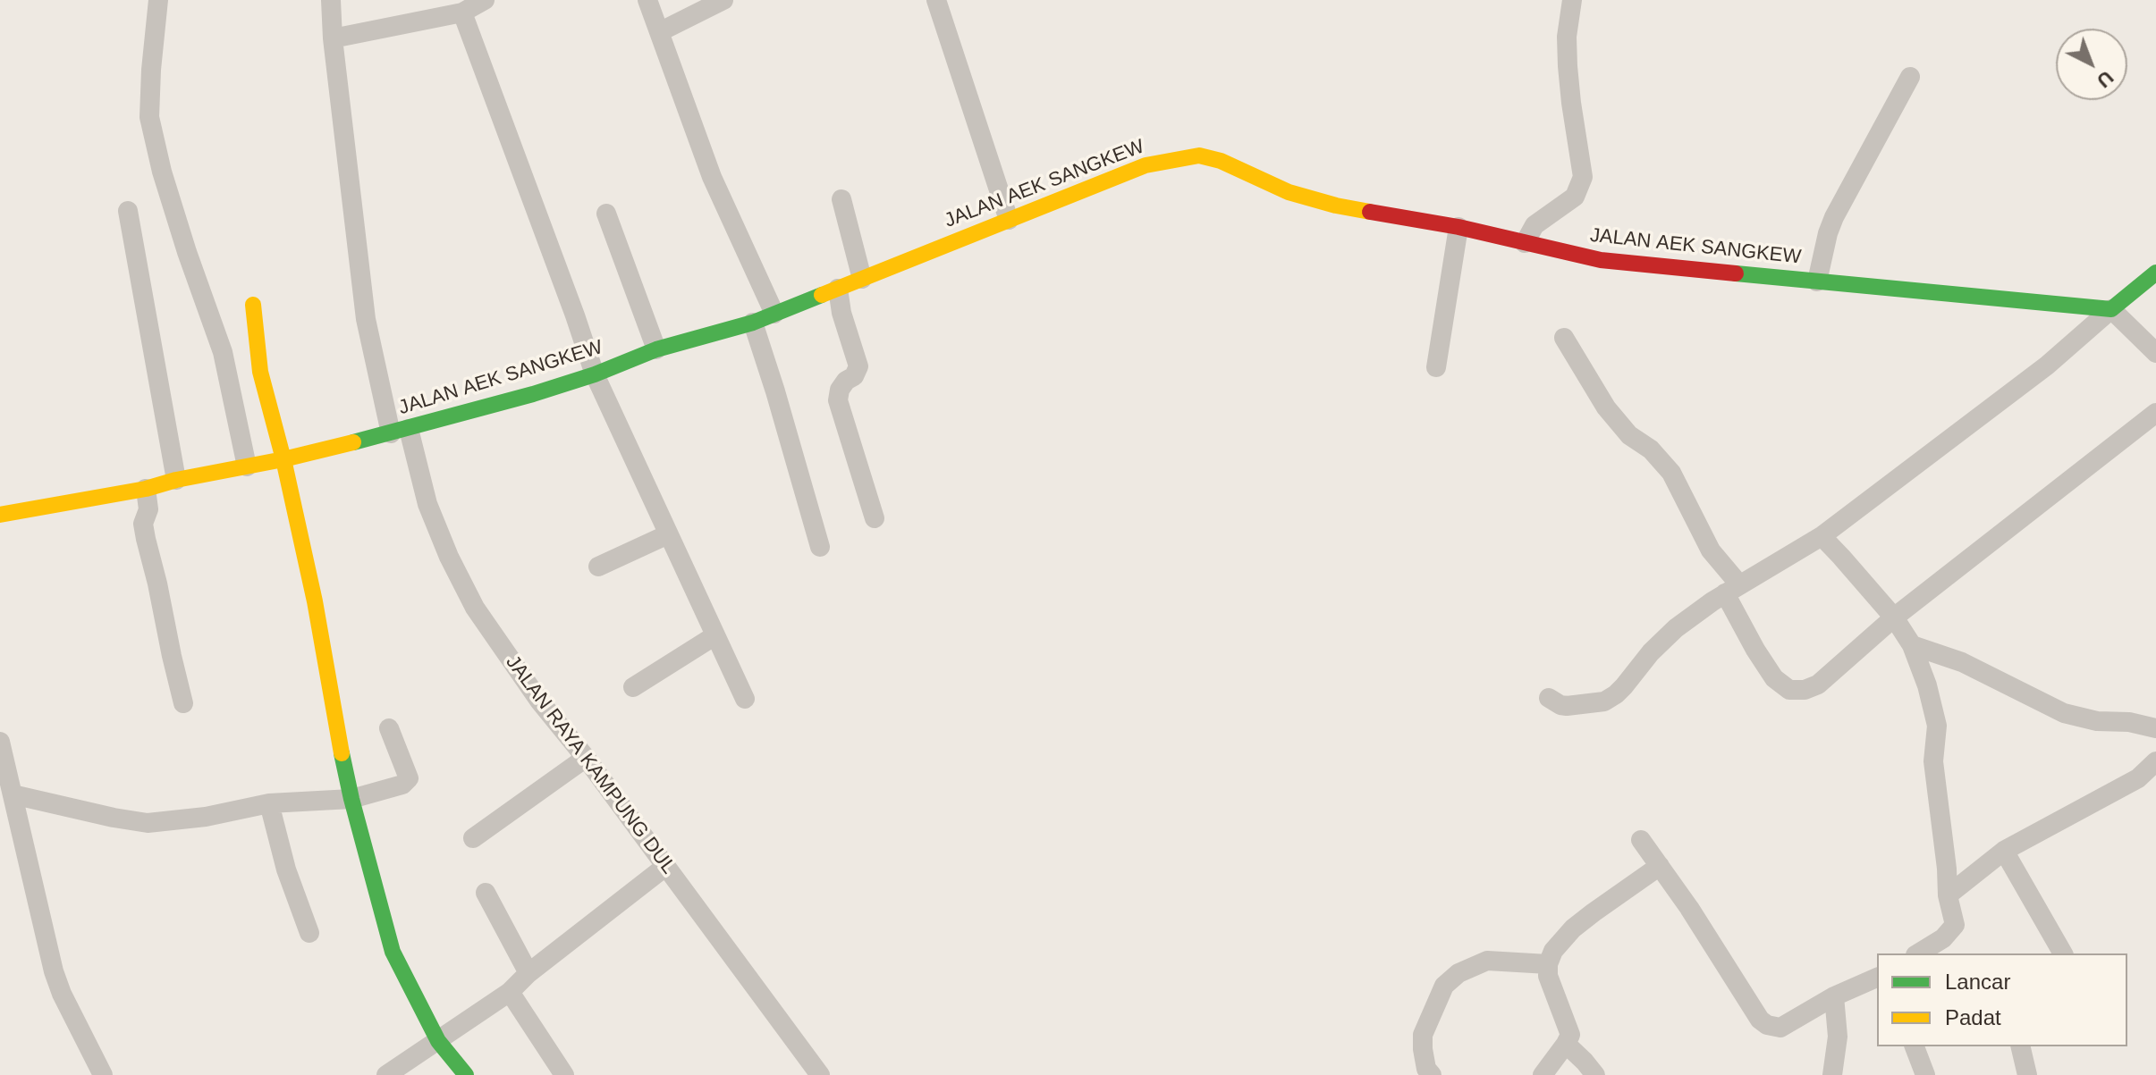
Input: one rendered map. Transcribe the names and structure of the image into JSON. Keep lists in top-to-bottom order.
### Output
{
  "streets": {
    "street": ["JALAN AEK SANGKEW", "JALAN RAYA KAMPUNG DUL"]
  },
  "crossings": [
    ["JALAN AEK SANGKEW", "JALAN RAYA KAMPUNG DUL"]
  ],
  "legend": ["Lancar", "Padat"],
  "north": "bottom right"
}
